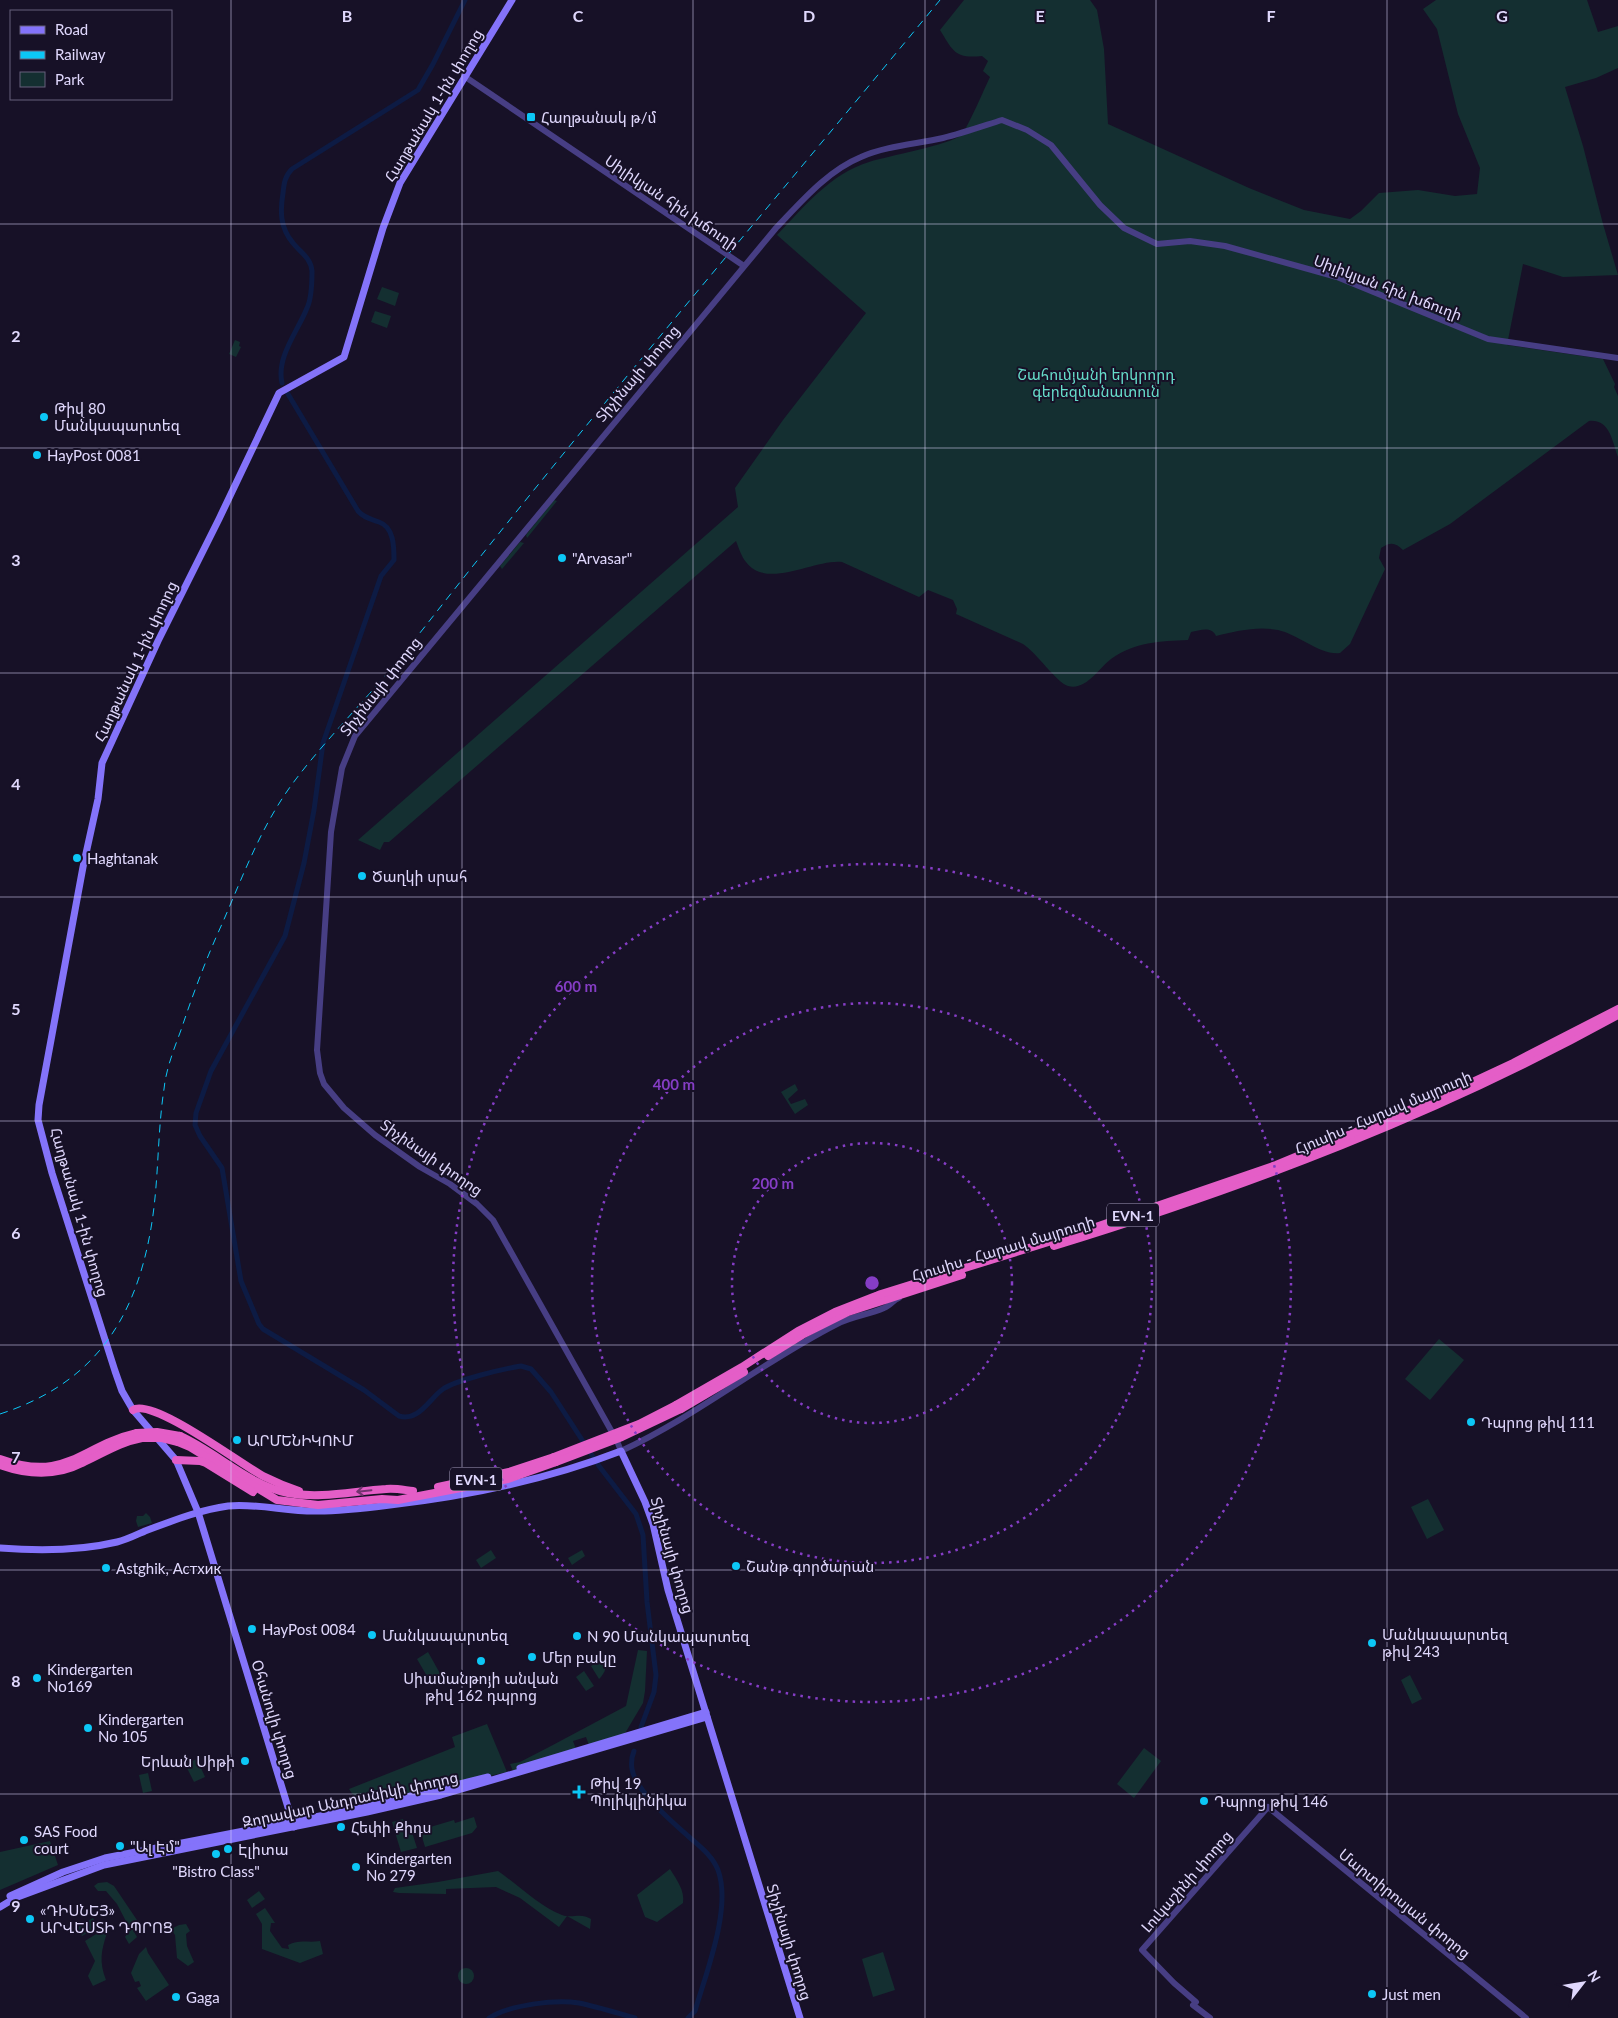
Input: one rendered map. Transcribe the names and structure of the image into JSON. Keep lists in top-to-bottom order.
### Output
{
  "streets": {
    "highway": ["Հյուսիս - Հարավ մայրուղի", "EVN-1"],
    "main road": [
      "Հաղթանակ 1-ին փողոց",
      "Տիչինայի փողոց",
      "Օհանովի փողոց",
      "Զորավար Անդրանիկի փողոց"
    ],
    "street": ["Սիլիկյան հին խճուղի", "Լուկաշինի փողոց", "Մարտիրոսյան փողոց"]
  },
  "crossings": [
    ["Հաղթանակ 1-ին փողոց", "Սիլիկյան հին խճուղի"],
    ["Հաղթանակ 1-ին փողոց", "Օհանովի փողոց"],
    ["Սիլիկյան հին խճուղի", "Տիչինայի փողոց"],
    ["Տիչինայի փողոց", "Զորավար Անդրանիկի փողոց"],
    ["Հյուսիս - Հարավ մայրուղի", "EVN-1"],
    ["EVN-1", "Օհանովի փողոց"],
    ["Օհանովի փողոց", "Զորավար Անդրանիկի փողոց"],
    ["Լուկաշինի փողոց", "Մարտիրոսյան փողոց"]
  ],
  "parks": ["Շահումյանի երկրորդ գերեզմանատուն"],
  "places": {
    "transit": ["Հաղթանակ թ/մ"],
    "other": [
      "Թիվ 80 Մանկապարտեզ",
      "HayPost 0081",
      "\"Arvasar\"",
      "Haghtanak",
      "Ծաղկի սրահ",
      "Դպրոց թիվ 111",
      "ԱՐՄԵՆԻԿՈՒՄ",
      "Շանթ գործարան",
      "Astghik, Астхик",
      "HayPost 0084",
      "Մանկապարտեզ",
      "N 90 Մանկապարտեզ",
      "Մանկապարտեզ թիվ 243",
      "Մեր բակը",
      "Սիամանթոյի անվան թիվ 162 դպրոց",
      "Kindergarten No169",
      "Kindergarten No 105",
      "Երևան Սիթի",
      "Դպրոց թիվ 146",
      "Հեփի Քիդս",
      "SAS Food court",
      "\"Ալ Էմ\"",
      "Էլիտա",
      "\"Bistro Class\"",
      "Kindergarten No 279",
      "«ԴԻՍՆԵՅ» ԱՐՎԵՍՏԻ ԴՊՐՈՑ",
      "Just men",
      "Gaga"
    ],
    "health": ["Թիվ 19 Պոլիկլինիկա"]
  },
  "legend": ["Road", "Railway", "Park"],
  "north": "top right",
  "grid": {
    "columns": [
      "B",
      "C",
      "D",
      "E",
      "F",
      "G"
    ],
    "rows": [
      "2",
      "3",
      "4",
      "5",
      "6",
      "7",
      "8",
      "9"
    ]
  },
  "rings": ["600 m", "400 m", "200 m"]
}
